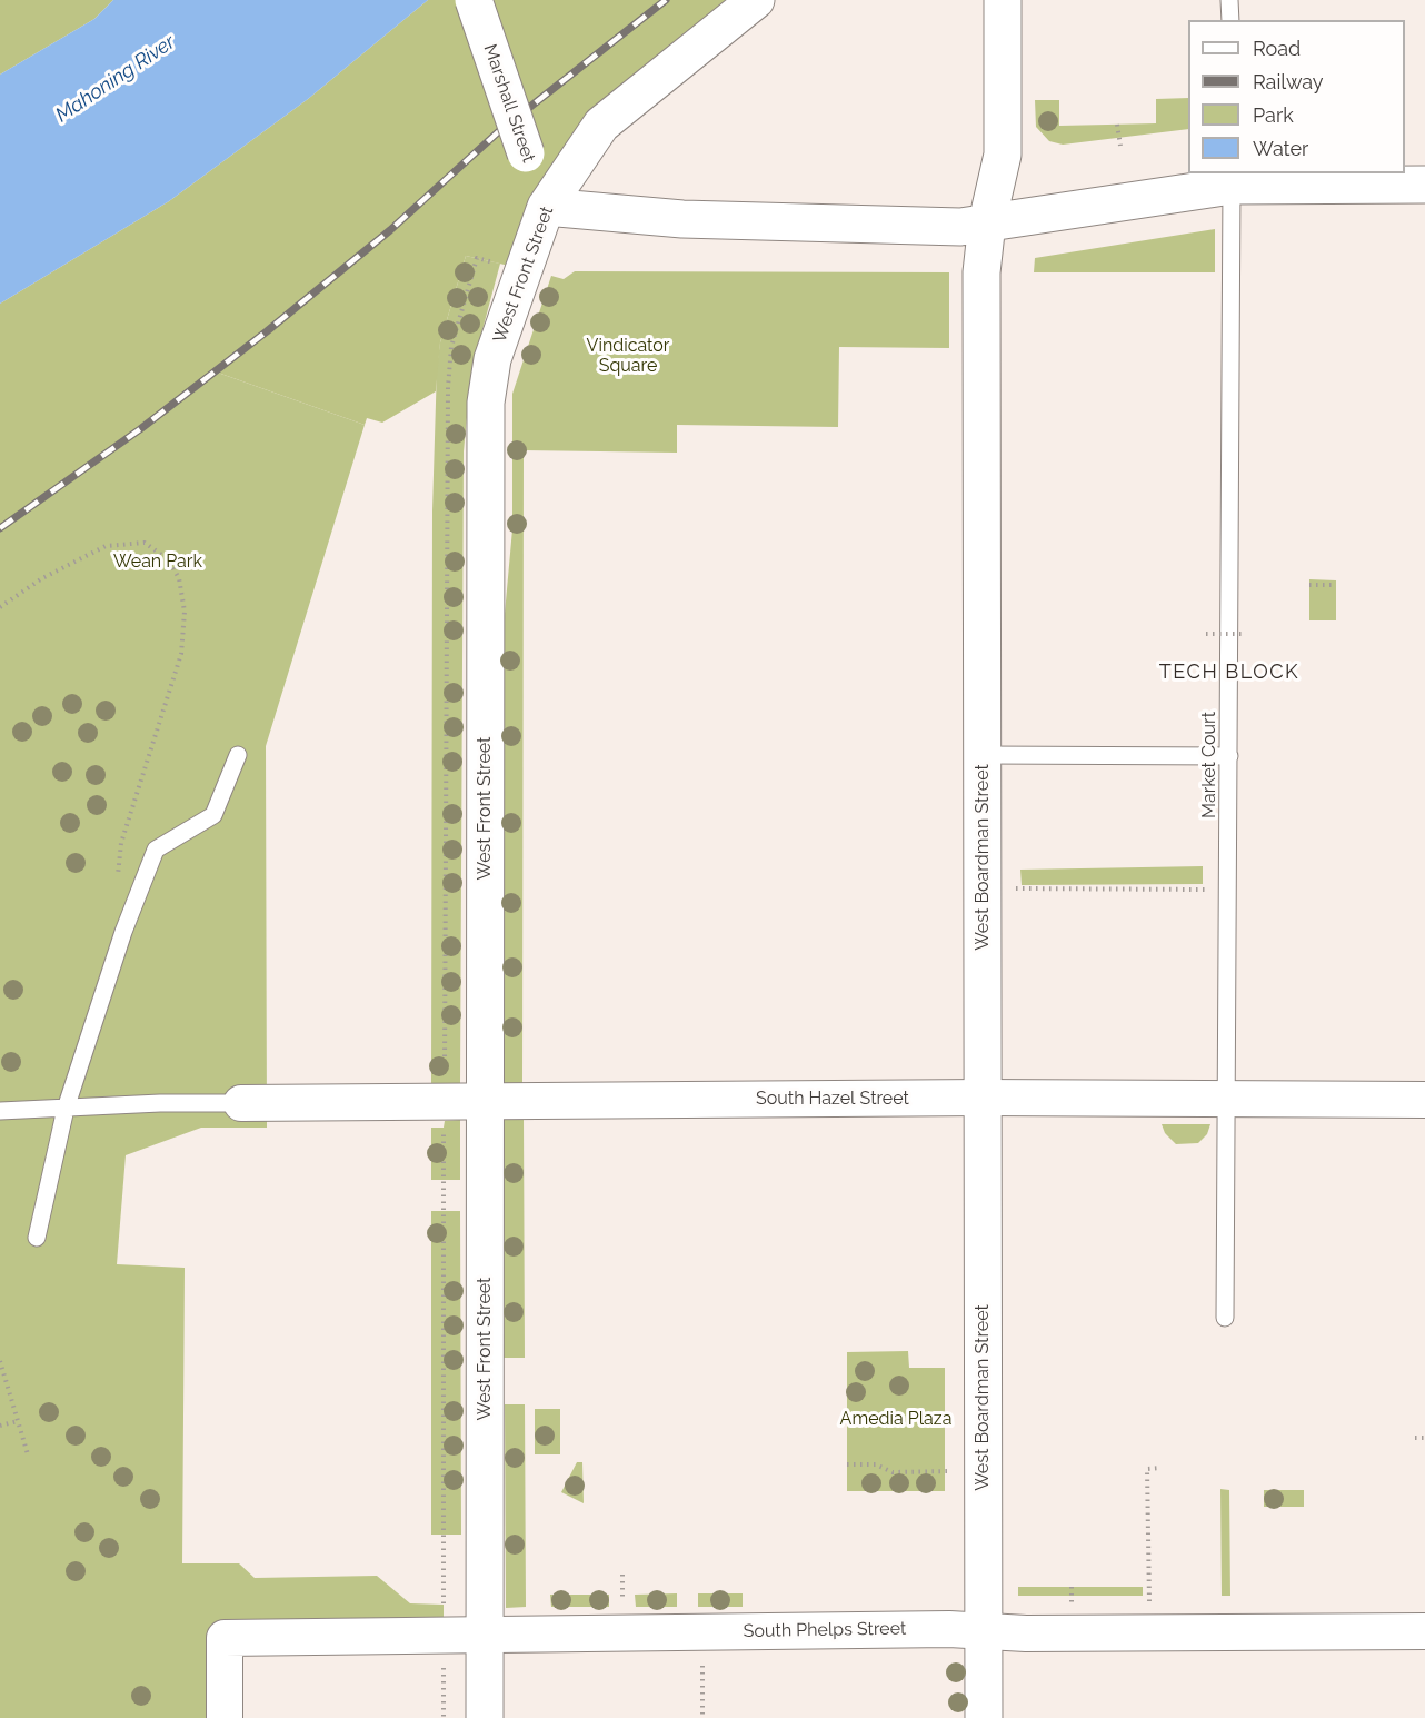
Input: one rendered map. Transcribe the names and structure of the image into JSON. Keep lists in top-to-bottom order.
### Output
{
  "streets": {
    "street": [
      "Marshall Street",
      "West Front Street",
      "West Boardman Street",
      "South Hazel Street",
      "South Phelps Street"
    ],
    "lane": ["Market Court"]
  },
  "crossings": [
    ["Marshall Street", "West Front Street"],
    ["West Front Street", "South Hazel Street"],
    ["West Front Street", "South Phelps Street"],
    ["Market Court", "South Hazel Street"],
    ["West Boardman Street", "South Hazel Street"],
    ["West Boardman Street", "South Phelps Street"]
  ],
  "districts": ["TECH BLOCK"],
  "water": ["Mahoning River"],
  "parks": ["Vindicator Square", "Wean Park", "Amedia Plaza"],
  "legend": [
    "Road",
    "Railway",
    "Park",
    "Water"
  ]
}
